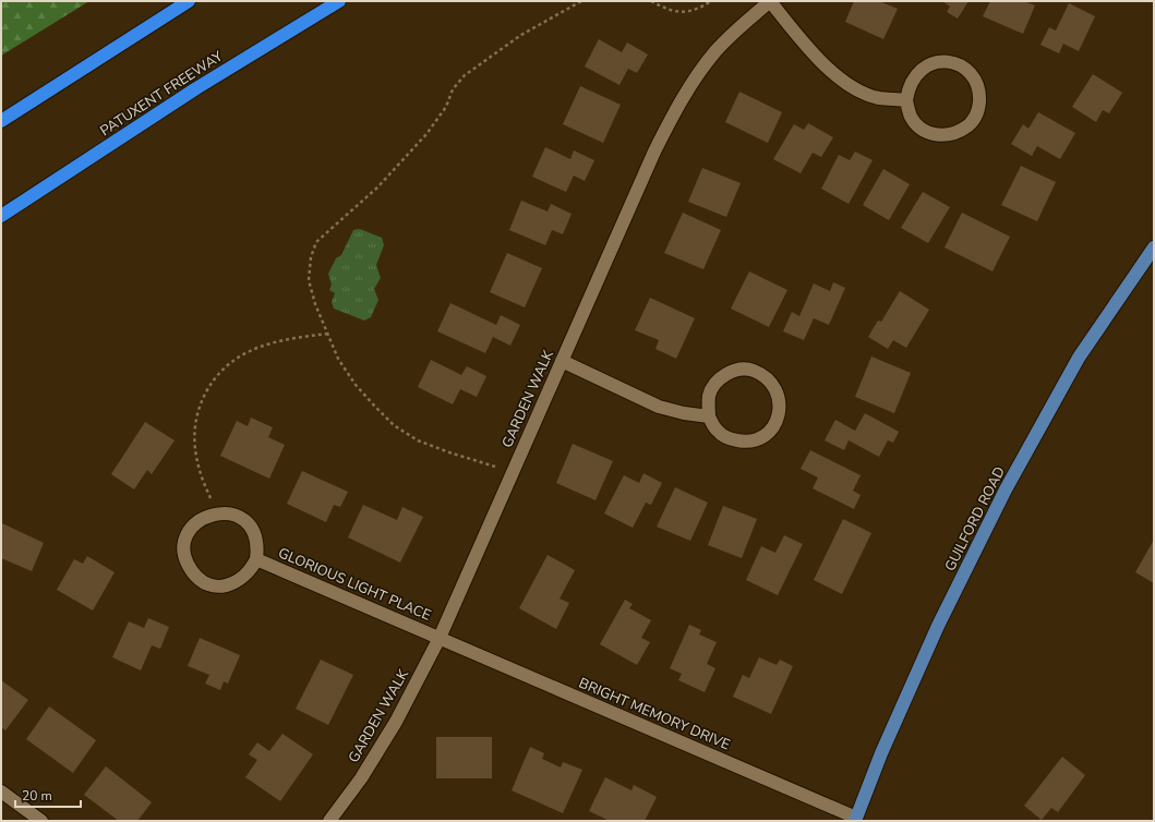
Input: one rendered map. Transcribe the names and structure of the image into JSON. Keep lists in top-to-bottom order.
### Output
{
  "streets": {
    "highway": ["PATUXENT FREEWAY"],
    "main road": ["GUILFORD ROAD"],
    "street": ["GARDEN WALK", "GLORIOUS LIGHT PLACE", "BRIGHT MEMORY DRIVE"]
  },
  "crossings": [
    ["GARDEN WALK", "GLORIOUS LIGHT PLACE"],
    ["GARDEN WALK", "BRIGHT MEMORY DRIVE"],
    ["GUILFORD ROAD", "BRIGHT MEMORY DRIVE"],
    ["GLORIOUS LIGHT PLACE", "BRIGHT MEMORY DRIVE"]
  ],
  "scale_bar": "20 m"
}
